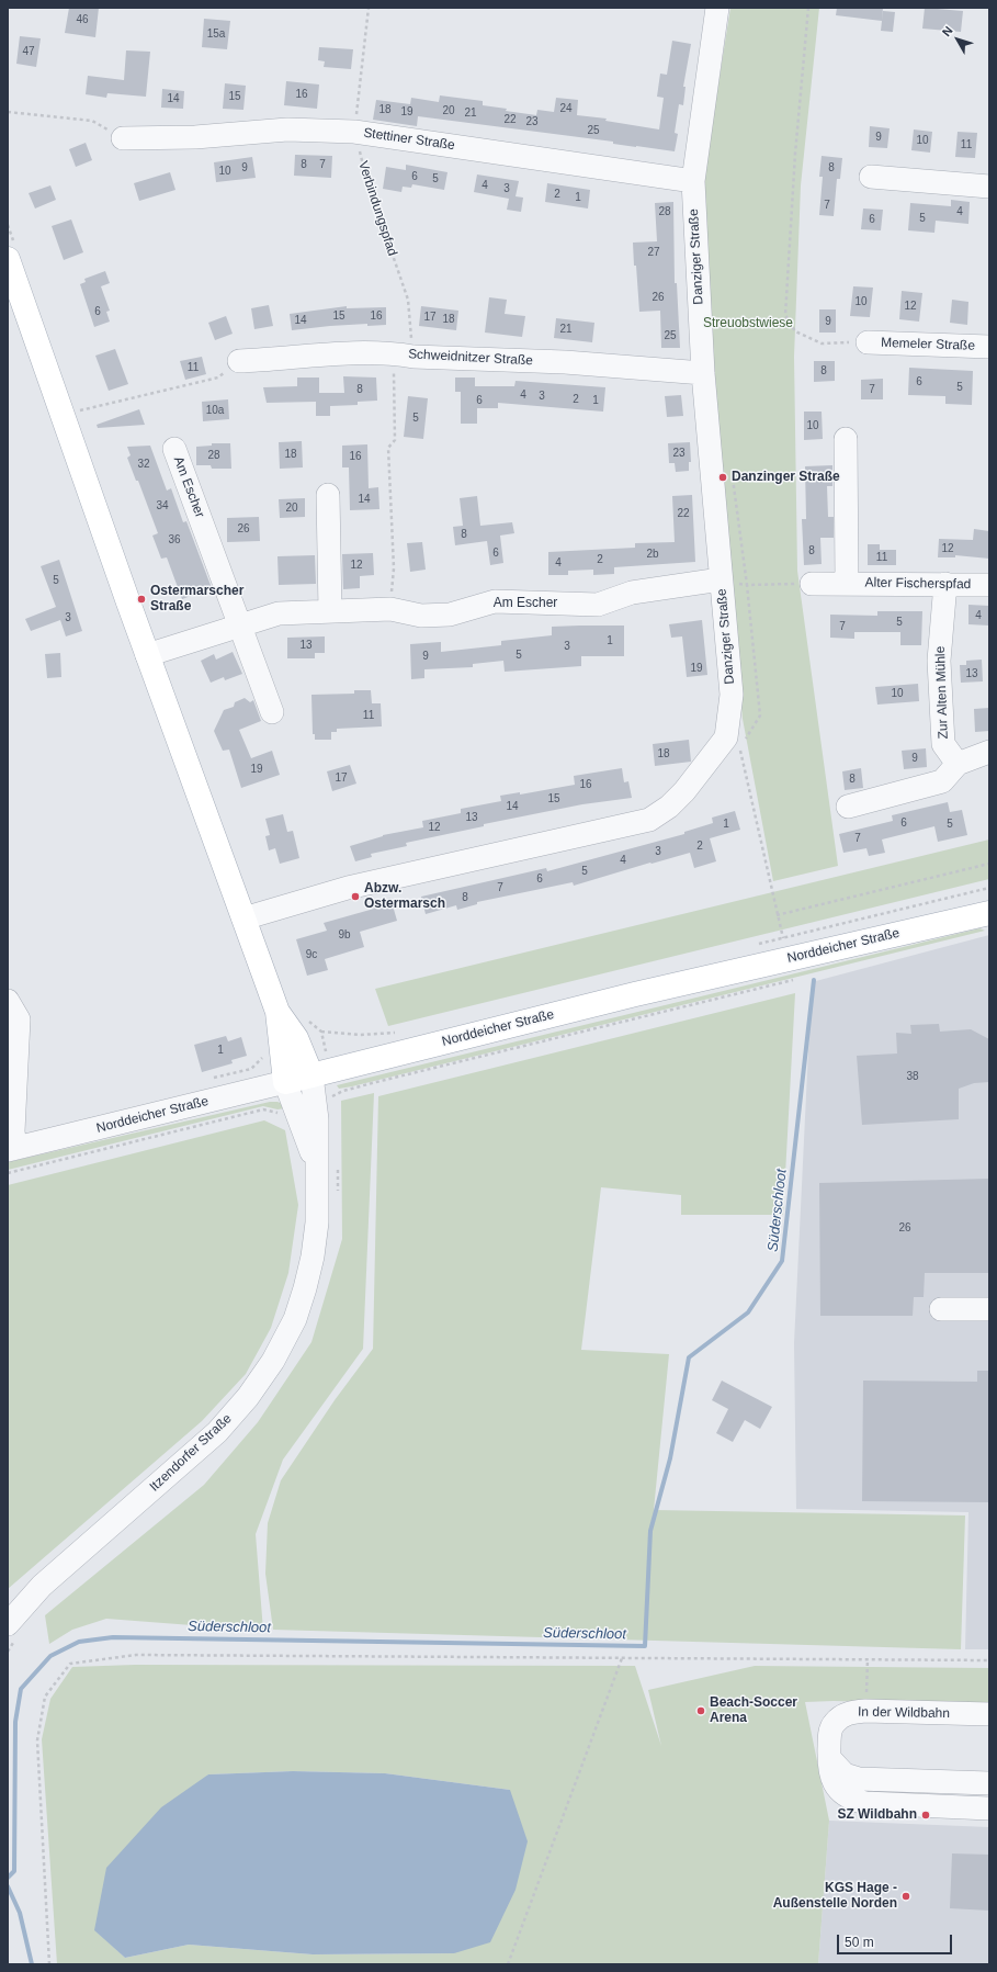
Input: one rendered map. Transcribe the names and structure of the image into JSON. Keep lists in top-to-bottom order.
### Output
{
  "streets": {
    "main road": ["Norddeicher Straße"],
    "street": [
      "Stettiner Straße",
      "Danziger Straße",
      "Memeler Straße",
      "Schweidnitzer Straße",
      "Am Escher",
      "Alter Fischerspfad",
      "Zur Alten Mühle",
      "Itzendorfer Straße",
      "In der Wildbahn"
    ],
    "path": ["Verbindungspfad"]
  },
  "crossings": [
    ["Stettiner Straße", "Verbindungspfad"],
    ["Stettiner Straße", "Danziger Straße"],
    ["Verbindungspfad", "Schweidnitzer Straße"],
    ["Danziger Straße", "Schweidnitzer Straße"],
    ["Danziger Straße", "Am Escher"],
    ["Alter Fischerspfad", "Zur Alten Mühle"],
    ["Norddeicher Straße", "Itzendorfer Straße"]
  ],
  "water": ["Süderschloot"],
  "parks": ["Streuobstwiese"],
  "places": [
    "Danzinger Straße",
    "Ostermarscher Straße",
    "Abzw. Ostermarsch",
    "Beach-Soccer Arena",
    "SZ Wildbahn",
    "KGS Hage - Außenstelle Norden"
  ],
  "house_numbers": [
    "46",
    "15a",
    "47",
    "16",
    "15",
    "14",
    "24",
    "18",
    "20",
    "19",
    "21",
    "22",
    "23",
    "25",
    "9",
    "10",
    "11",
    "8",
    "7",
    "9",
    "8",
    "10",
    "6",
    "5",
    "4",
    "3",
    "2",
    "1",
    "7",
    "28",
    "4",
    "5",
    "6",
    "27",
    "26",
    "10",
    "12",
    "6",
    "15",
    "16",
    "17",
    "18",
    "14",
    "9",
    "21",
    "25",
    "11",
    "8",
    "6",
    "5",
    "8",
    "7",
    "4",
    "3",
    "2",
    "6",
    "1",
    "10a",
    "5",
    "10",
    "23",
    "18",
    "28",
    "16",
    "32",
    "14",
    "34",
    "20",
    "22",
    "26",
    "8",
    "36",
    "12",
    "8",
    "6",
    "2b",
    "11",
    "2",
    "4",
    "12",
    "5",
    "4",
    "3",
    "5",
    "7",
    "1",
    "13",
    "3",
    "5",
    "9",
    "19",
    "13",
    "10",
    "11",
    "18",
    "9",
    "19",
    "17",
    "8",
    "16",
    "15",
    "14",
    "13",
    "6",
    "1",
    "5",
    "12",
    "7",
    "2",
    "3",
    "4",
    "5",
    "6",
    "7",
    "8",
    "9b",
    "9c",
    "1",
    "38",
    "26"
  ],
  "scale_bar": "50 m",
  "north": "top left"
}
